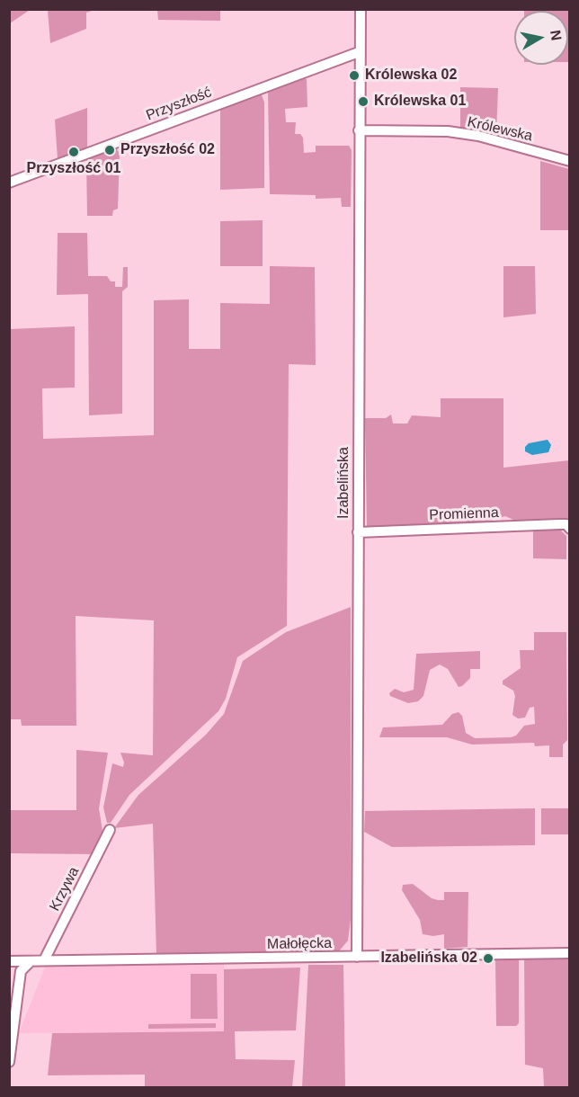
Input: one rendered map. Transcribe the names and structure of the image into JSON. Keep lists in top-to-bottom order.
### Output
{
  "streets": {
    "street": [
      "Przyszłość",
      "Królewska",
      "Izabelińska",
      "Promienna",
      "Krzywa",
      "Małołęcka"
    ]
  },
  "crossings": [
    ["Przyszłość", "Izabelińska"],
    ["Królewska", "Izabelińska"],
    ["Izabelińska", "Promienna"],
    ["Izabelińska", "Małołęcka"],
    ["Krzywa", "Małołęcka"]
  ],
  "places": [
    "Królewska 02",
    "Królewska 01",
    "Przyszłość 02",
    "Przyszłość 01",
    "Izabelińska 02"
  ],
  "north": "right"
}
